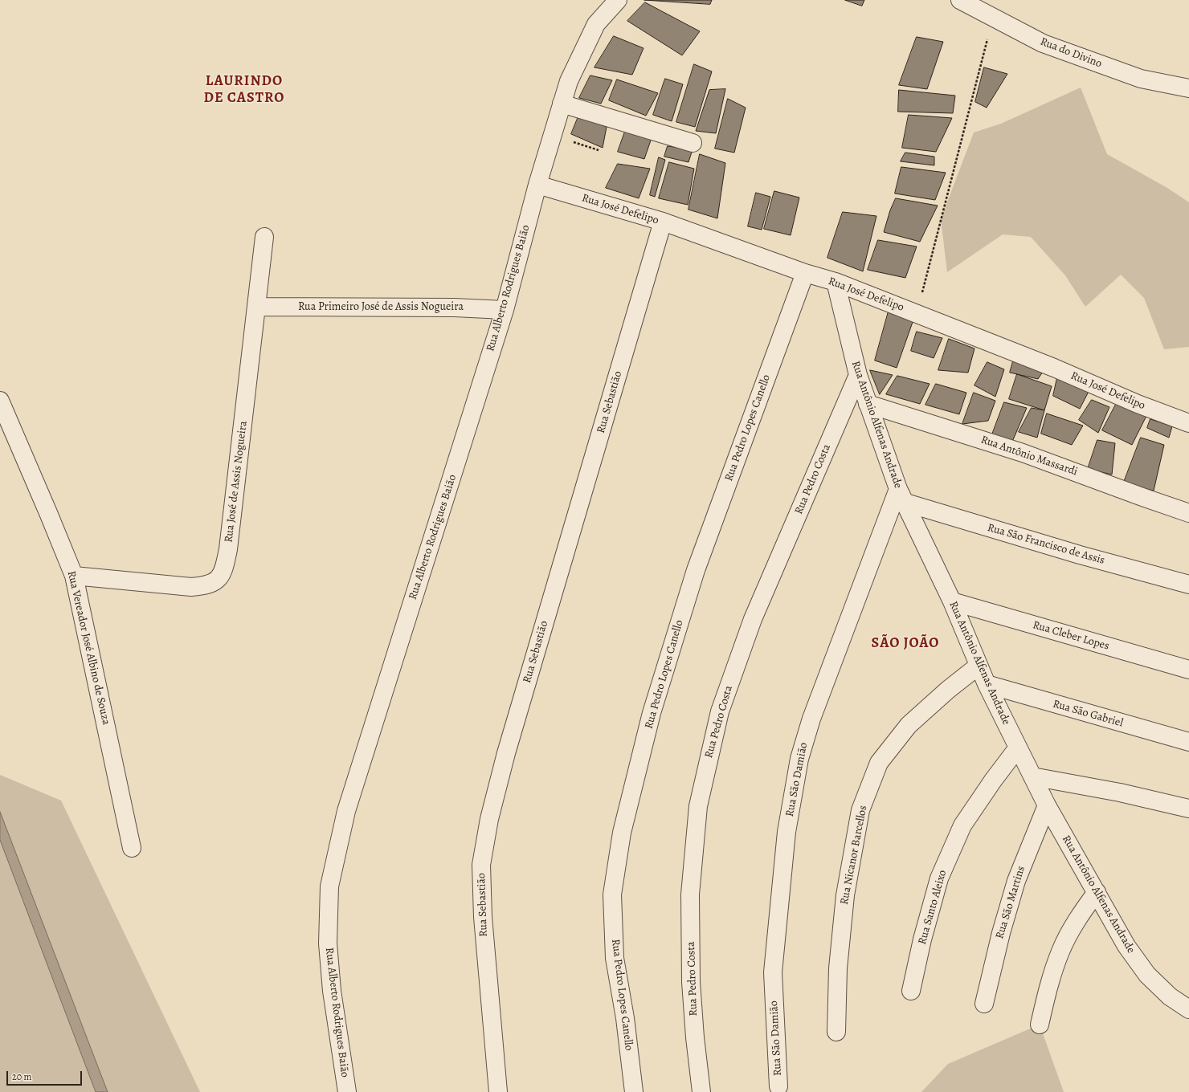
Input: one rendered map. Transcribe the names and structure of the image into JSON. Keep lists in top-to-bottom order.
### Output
{
  "streets": {
    "street": [
      "Rua do Divino",
      "Rua José Defelipo",
      "Rua Alberto Rodrigues Baião",
      "Rua Primeiro José de Assis Nogueira",
      "Rua Sebastião",
      "Rua Antônio Alfenas Andrade",
      "Rua Pedro Lopes Canello",
      "Rua Antônio Massardi",
      "Rua Pedro Costa",
      "Rua José de Assis Nogueira",
      "Rua São Francisco de Assis",
      "Rua Cleber Lopes",
      "Rua Vereador José Albino de Souza",
      "Rua São Gabriel",
      "Rua São Damião",
      "Rua Nicanor Barcellos",
      "Rua São Martins",
      "Rua Santo Aleixo"
    ]
  },
  "crossings": [
    ["Rua José Defelipo", "Rua Alberto Rodrigues Baião"],
    ["Rua José Defelipo", "Rua Sebastião"],
    ["Rua José Defelipo", "Rua Antônio Alfenas Andrade"],
    ["Rua José Defelipo", "Rua Pedro Lopes Canello"],
    ["Rua Alberto Rodrigues Baião", "Rua Primeiro José de Assis Nogueira"],
    ["Rua Primeiro José de Assis Nogueira", "Rua José de Assis Nogueira"],
    ["Rua Antônio Alfenas Andrade", "Rua Antônio Massardi"],
    ["Rua Antônio Alfenas Andrade", "Rua Pedro Costa"],
    ["Rua Antônio Alfenas Andrade", "Rua São Francisco de Assis"],
    ["Rua Antônio Alfenas Andrade", "Rua Cleber Lopes"],
    ["Rua Antônio Alfenas Andrade", "Rua São Gabriel"],
    ["Rua Antônio Alfenas Andrade", "Rua São Damião"],
    ["Rua Antônio Alfenas Andrade", "Rua Nicanor Barcellos"],
    ["Rua Antônio Alfenas Andrade", "Rua São Martins"],
    ["Rua Antônio Alfenas Andrade", "Rua Santo Aleixo"],
    ["Rua José de Assis Nogueira", "Rua Vereador José Albino de Souza"],
    ["Rua São Francisco de Assis", "Rua São Damião"]
  ],
  "districts": ["LAURINDO DE CASTRO", "SÃO JOÃO"],
  "scale_bar": "20 m"
}
